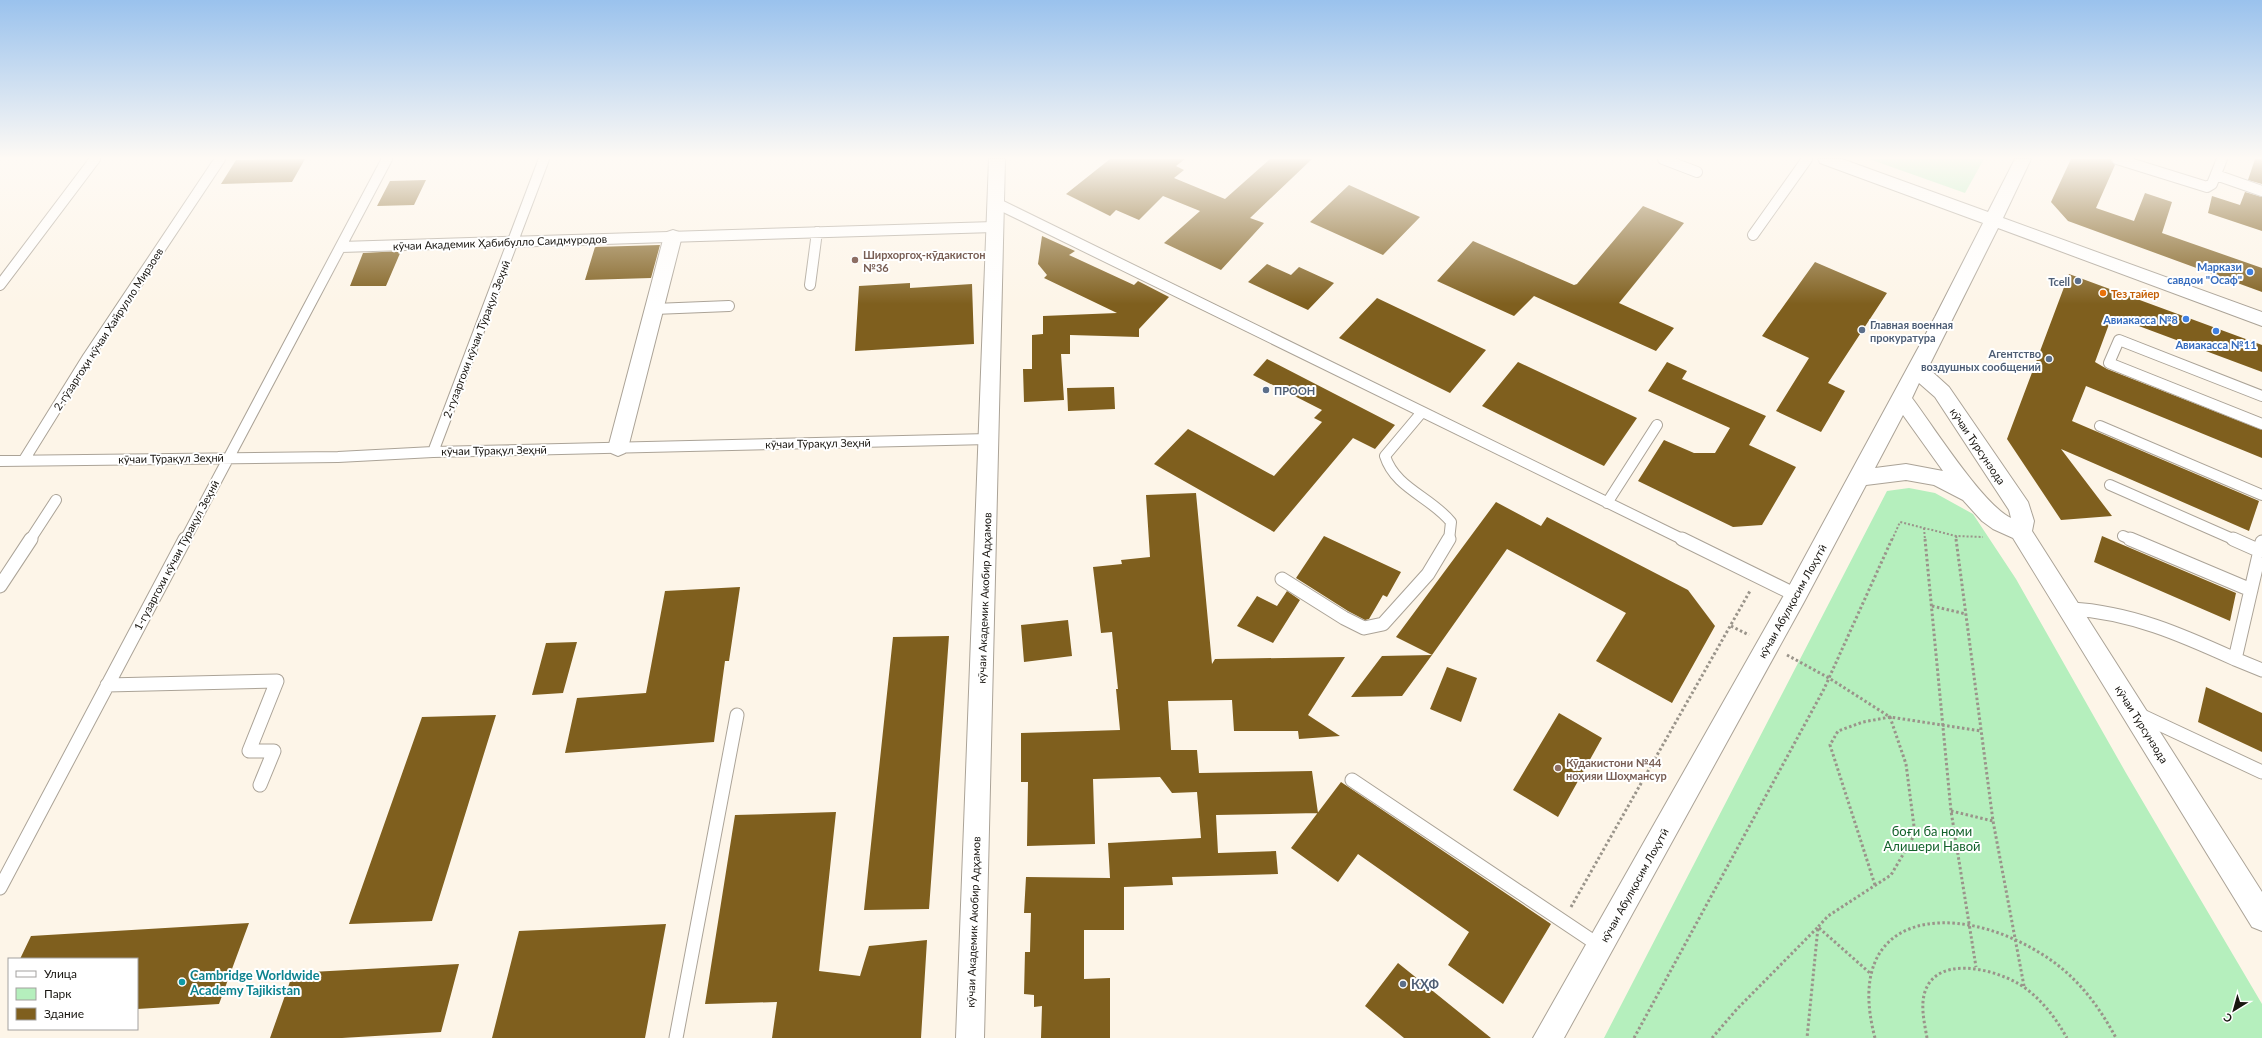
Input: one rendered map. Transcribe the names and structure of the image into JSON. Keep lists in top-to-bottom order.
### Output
{
  "streets": {
    "street": ["кӯчаи Турсунзода", "кӯчаи Академик Акобир Адҳамов", "кӯчаи Абулқосим Лоҳутӣ"],
    "lane": [
      "кӯчаи Академик Ҳабибулло Саидмуродов",
      "2-гӯзаргоҳи кӯчаи Хайрулло Мирзоев",
      "2-гузаргохи кӯчаи Тӯрақул Зеҳнӣ",
      "кӯчаи Тӯрақул Зеҳнӣ",
      "1-гузаргохи кӯчаи Тӯрақул Зеҳнӣ"
    ]
  },
  "crossings": [
    ["кӯчаи Академик Ҳабибулло Саидмуродов", "2-гузаргохи кӯчаи Тӯрақул Зеҳнӣ"],
    ["кӯчаи Академик Ҳабибулло Саидмуродов", "1-гузаргохи кӯчаи Тӯрақул Зеҳнӣ"],
    ["кӯчаи Академик Ҳабибулло Саидмуродов", "кӯчаи Академик Акобир Адҳамов"],
    ["2-гӯзаргоҳи кӯчаи Хайрулло Мирзоев", "кӯчаи Тӯрақул Зеҳнӣ"],
    ["2-гузаргохи кӯчаи Тӯрақул Зеҳнӣ", "кӯчаи Тӯрақул Зеҳнӣ"],
    ["кӯчаи Тӯрақул Зеҳнӣ", "1-гузаргохи кӯчаи Тӯрақул Зеҳнӣ"],
    ["кӯчаи Тӯрақул Зеҳнӣ", "кӯчаи Академик Акобир Адҳамов"],
    ["кӯчаи Турсунзода", "кӯчаи Абулқосим Лоҳутӣ"]
  ],
  "parks": ["боғи ба номи Алишери Навоӣ"],
  "places": [
    "Ширхоргоҳ-кӯдакистон №36",
    "Маркази савдои \"Осаф\"",
    "Tcell",
    "Тез тайер",
    "Авиакасса №8",
    "Главная военная прокуратура",
    "Авиакасса №11",
    "Агентство воздушных сообщений",
    "ПРООН",
    "Кӯдакистони №44 ноҳияи Шоҳмансур",
    "Cambridge Worldwide Academy Tajikistan",
    "КҲФ"
  ],
  "legend": ["Улица", "Парк", "Здание"],
  "north": "bottom left"
}
